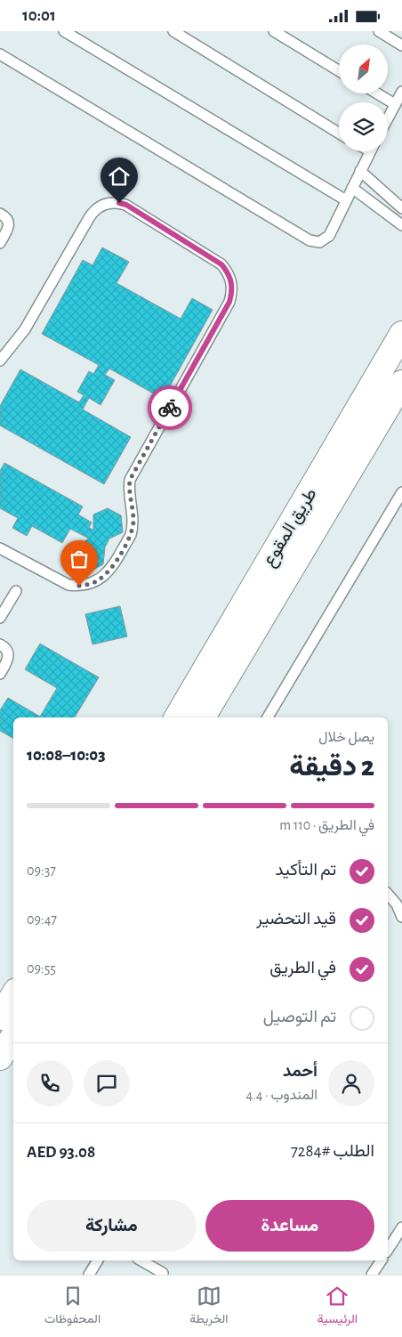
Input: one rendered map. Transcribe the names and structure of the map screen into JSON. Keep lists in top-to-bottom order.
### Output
{
  "streets": {
    "main road": ["طريق المقوع"]
  },
  "north": "top right",
  "page": {
    "status": "10:01",
    "heading": ["2 دقيقة", "يصل خلال", "10:03–10:08"],
    "panel": [
      "أحمد",
      "المندوب · 4.4",
      "الطلب #7284",
      "AED 93.08"
    ],
    "bar": "في الطريق · 110 m",
    "list": [
      ["تم التأكيد", "09:37"],
      ["قيد التحضير", "09:47"],
      ["في الطريق", "09:55"],
      "تم التوصيل"
    ],
    "buttons": ["مساعدة", "مشاركة"],
    "tabs": ["الرئيسية", "الخريطة", "المحفوظات"]
  }
}
